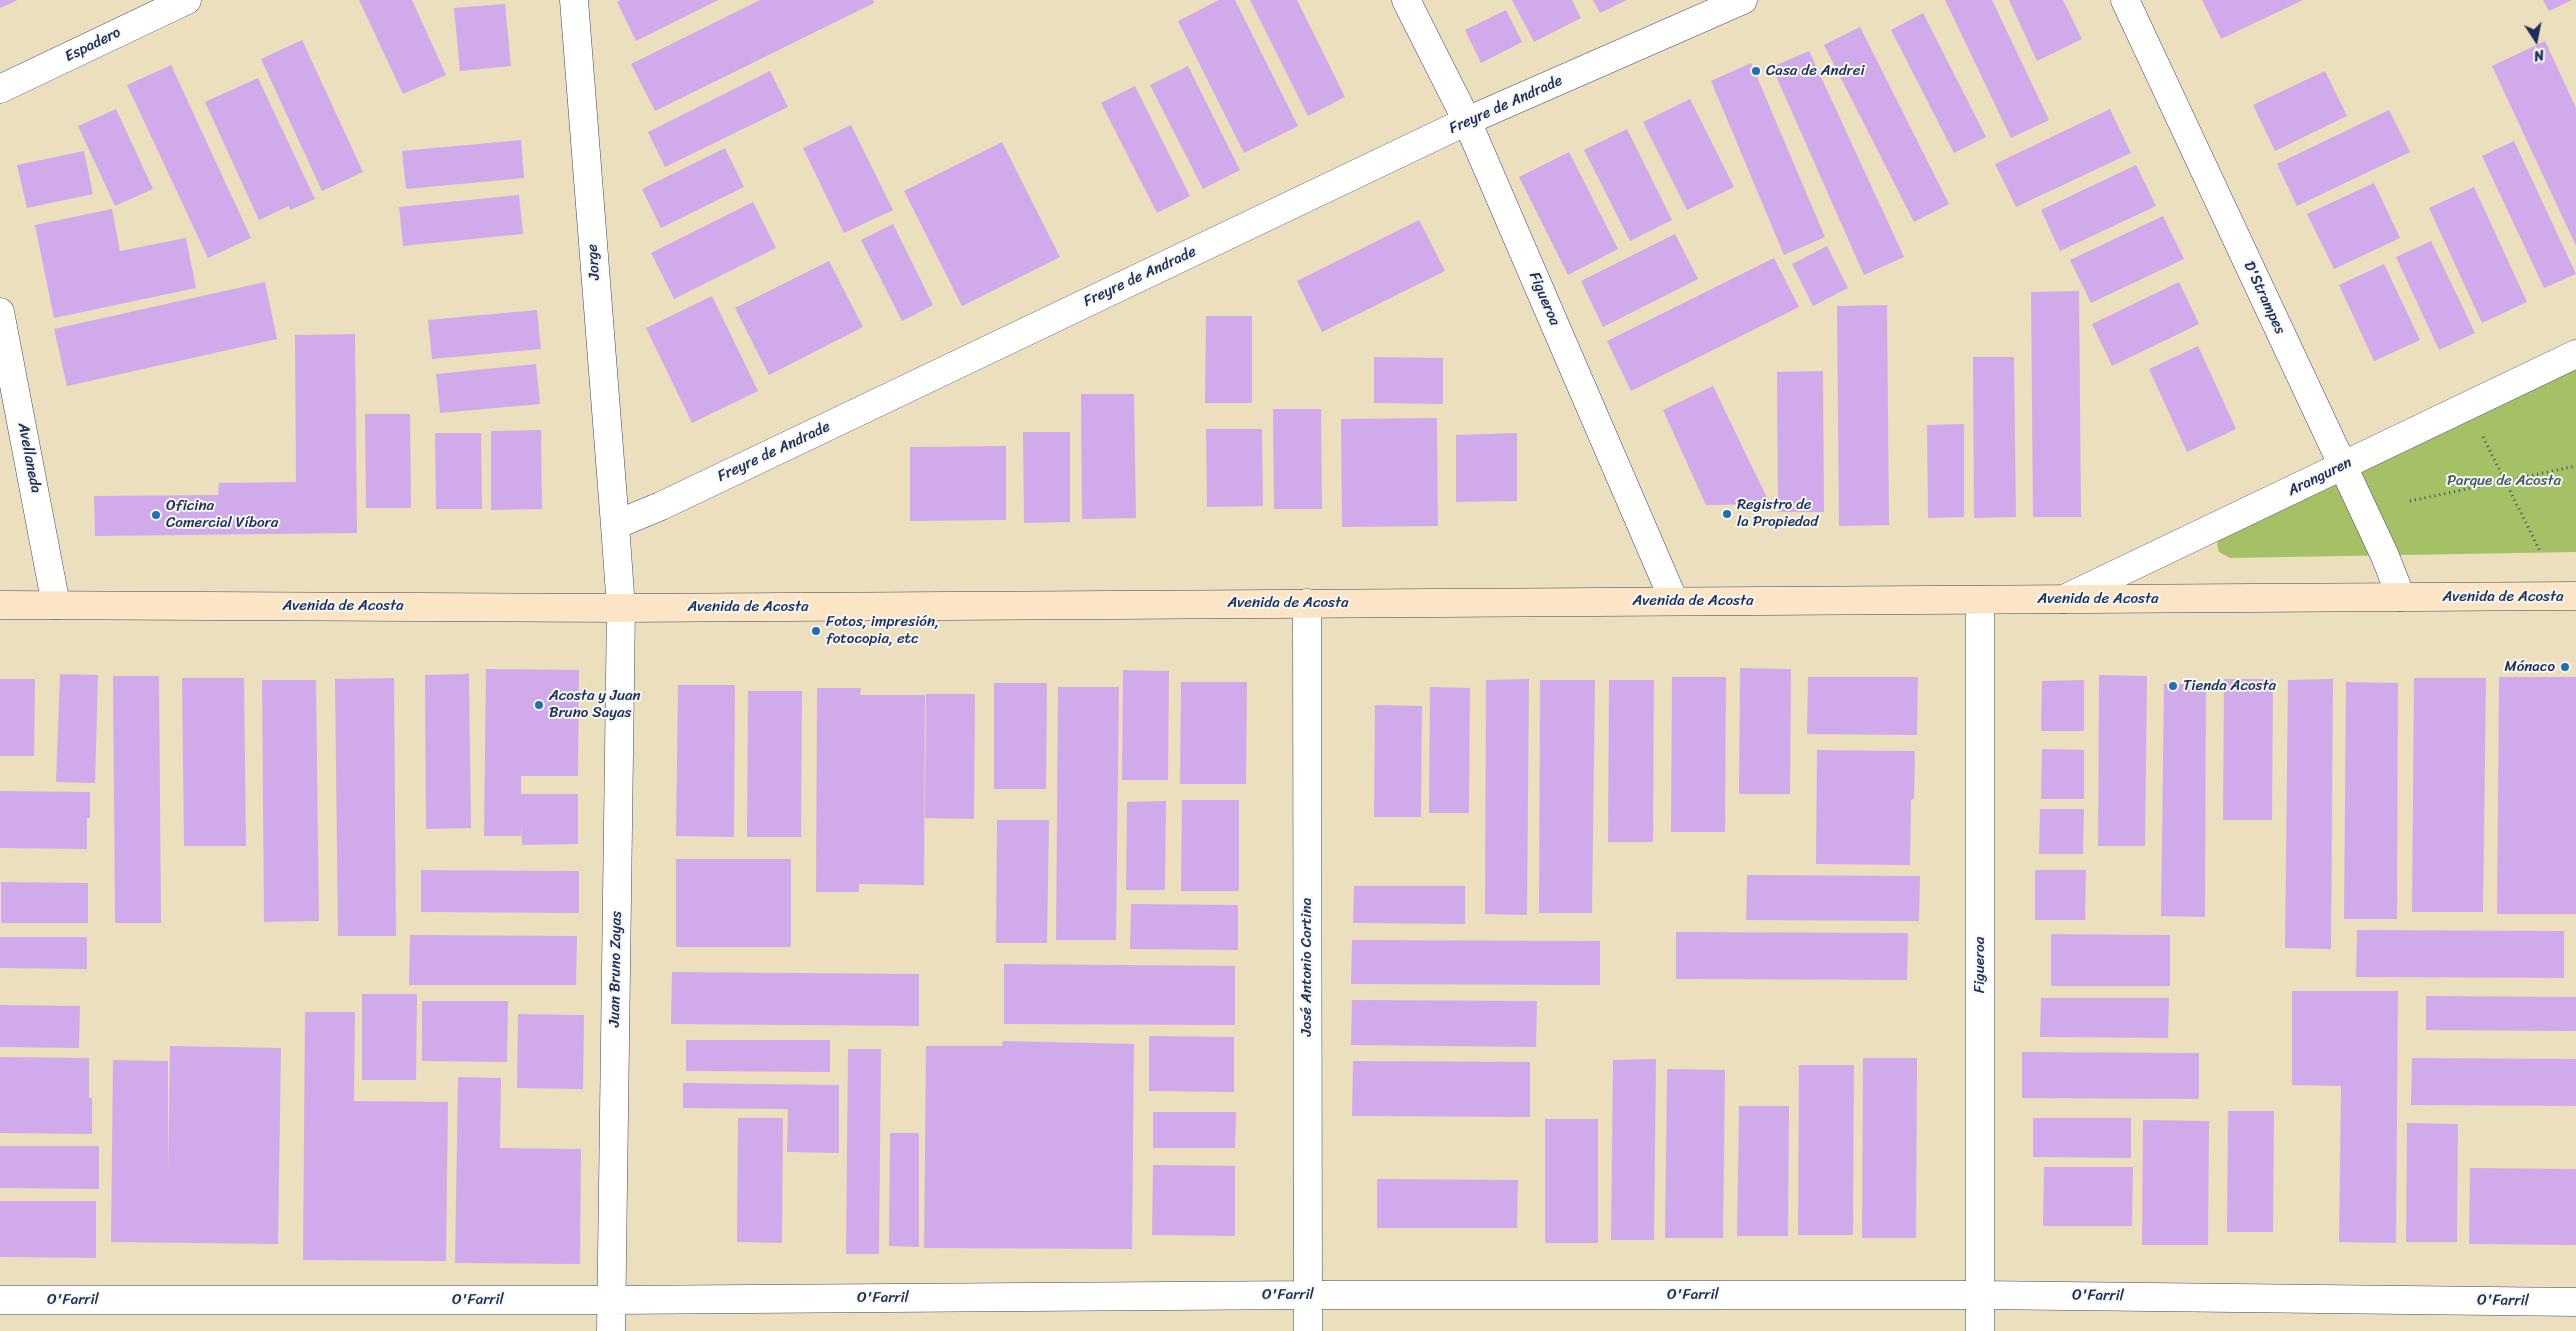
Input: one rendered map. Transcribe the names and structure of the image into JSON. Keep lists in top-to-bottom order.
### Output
{
  "streets": {
    "main road": ["Avenida de Acosta"],
    "street": [
      "Espadero",
      "Freyre de Andrade",
      "Jorge",
      "D'Strampes",
      "Figueroa",
      "Avellaneda",
      "Aranguren",
      "José Antonio Cortina",
      "Juan Bruno Zayas",
      "O'Farril"
    ]
  },
  "crossings": [
    ["Freyre de Andrade", "Jorge"],
    ["Freyre de Andrade", "Figueroa"],
    ["D'Strampes", "Aranguren"],
    ["D'Strampes", "Avenida de Acosta"],
    ["Figueroa", "Avenida de Acosta"],
    ["Figueroa", "O'Farril"],
    ["Avellaneda", "Avenida de Acosta"],
    ["Aranguren", "Avenida de Acosta"],
    ["Avenida de Acosta", "José Antonio Cortina"],
    ["Avenida de Acosta", "Juan Bruno Zayas"],
    ["José Antonio Cortina", "O'Farril"],
    ["Juan Bruno Zayas", "O'Farril"]
  ],
  "parks": ["Parque de Acosta"],
  "places": [
    "Casa de Andrei",
    "Registro de la Propiedad",
    "Oficina Comercial Víbora",
    "Fotos, impresión, fotocopia, etc",
    "Mónaco",
    "Tienda Acosta",
    "Acosta y Juan Bruno Sayas"
  ],
  "north": "bottom"
}
